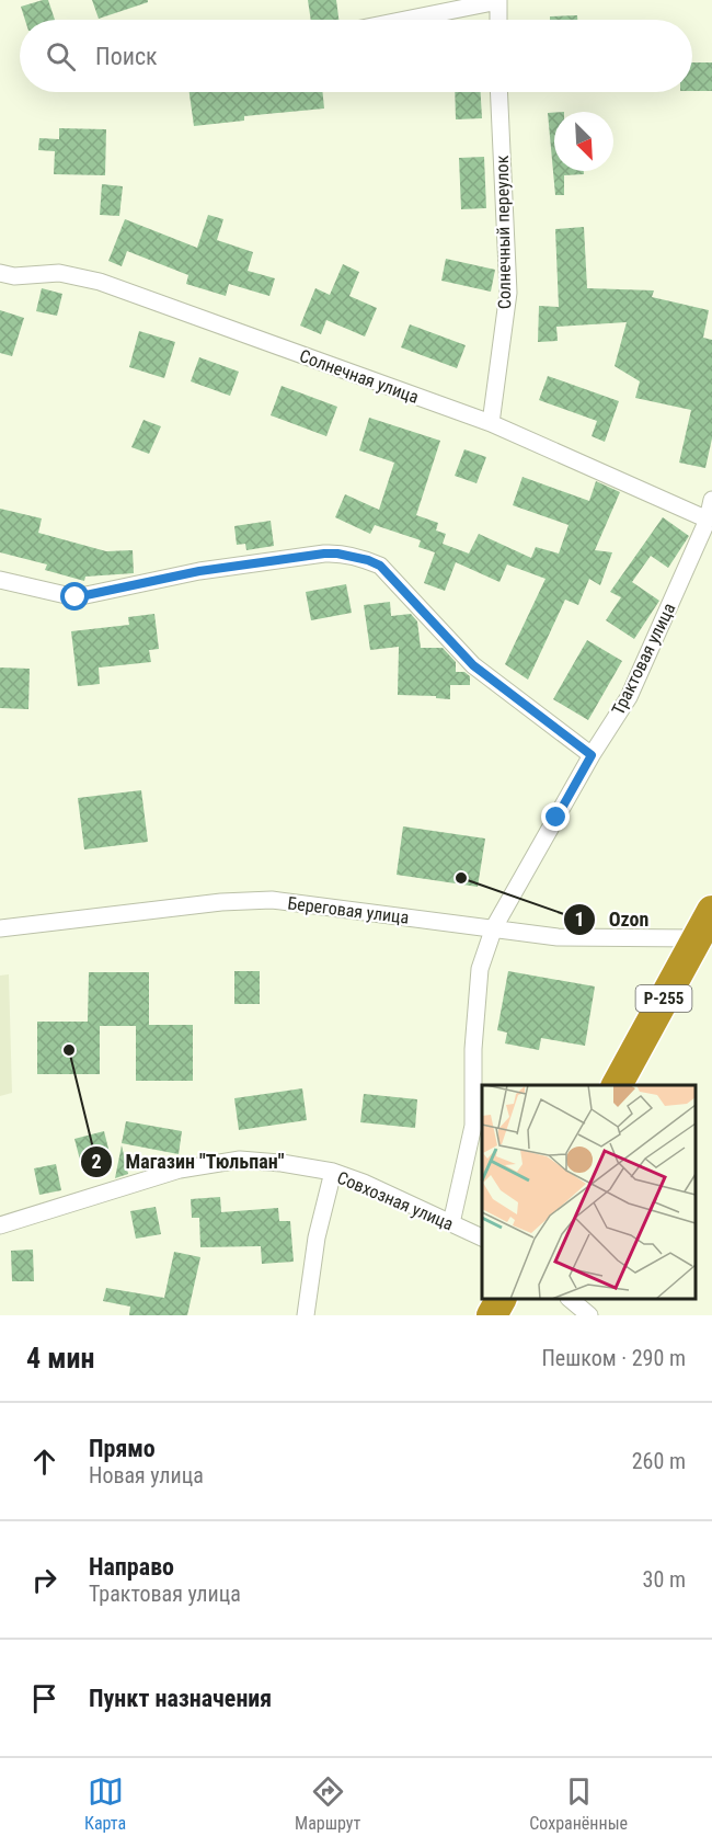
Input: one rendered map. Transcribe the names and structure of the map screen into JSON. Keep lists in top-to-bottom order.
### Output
{
  "streets": {
    "highway": ["Р-255"],
    "street": [
      "Солнечный переулок",
      "Солнечная улица",
      "Трактовая улица",
      "Береговая улица",
      "Совхозная улица"
    ]
  },
  "crossings": [
    ["Солнечный переулок", "Солнечная улица"],
    ["Солнечная улица", "Трактовая улица"],
    ["Трактовая улица", "Береговая улица"],
    ["Трактовая улица", "Совхозная улица"],
    ["Береговая улица", "Р-255"]
  ],
  "places": ["Ozon", "Магазин \"Тюльпан\""],
  "north": "bottom right",
  "page": {
    "search": "Поиск",
    "heading": ["4 мин", "Пешком · 290 m"],
    "list": [
      ["Прямо", "Новая улица", "260 m"],
      ["Направо", "Трактовая улица", "30 m"],
      "Пункт назначения"
    ],
    "nav": ["Карта", "Маршрут", "Сохранённые"]
  }
}
